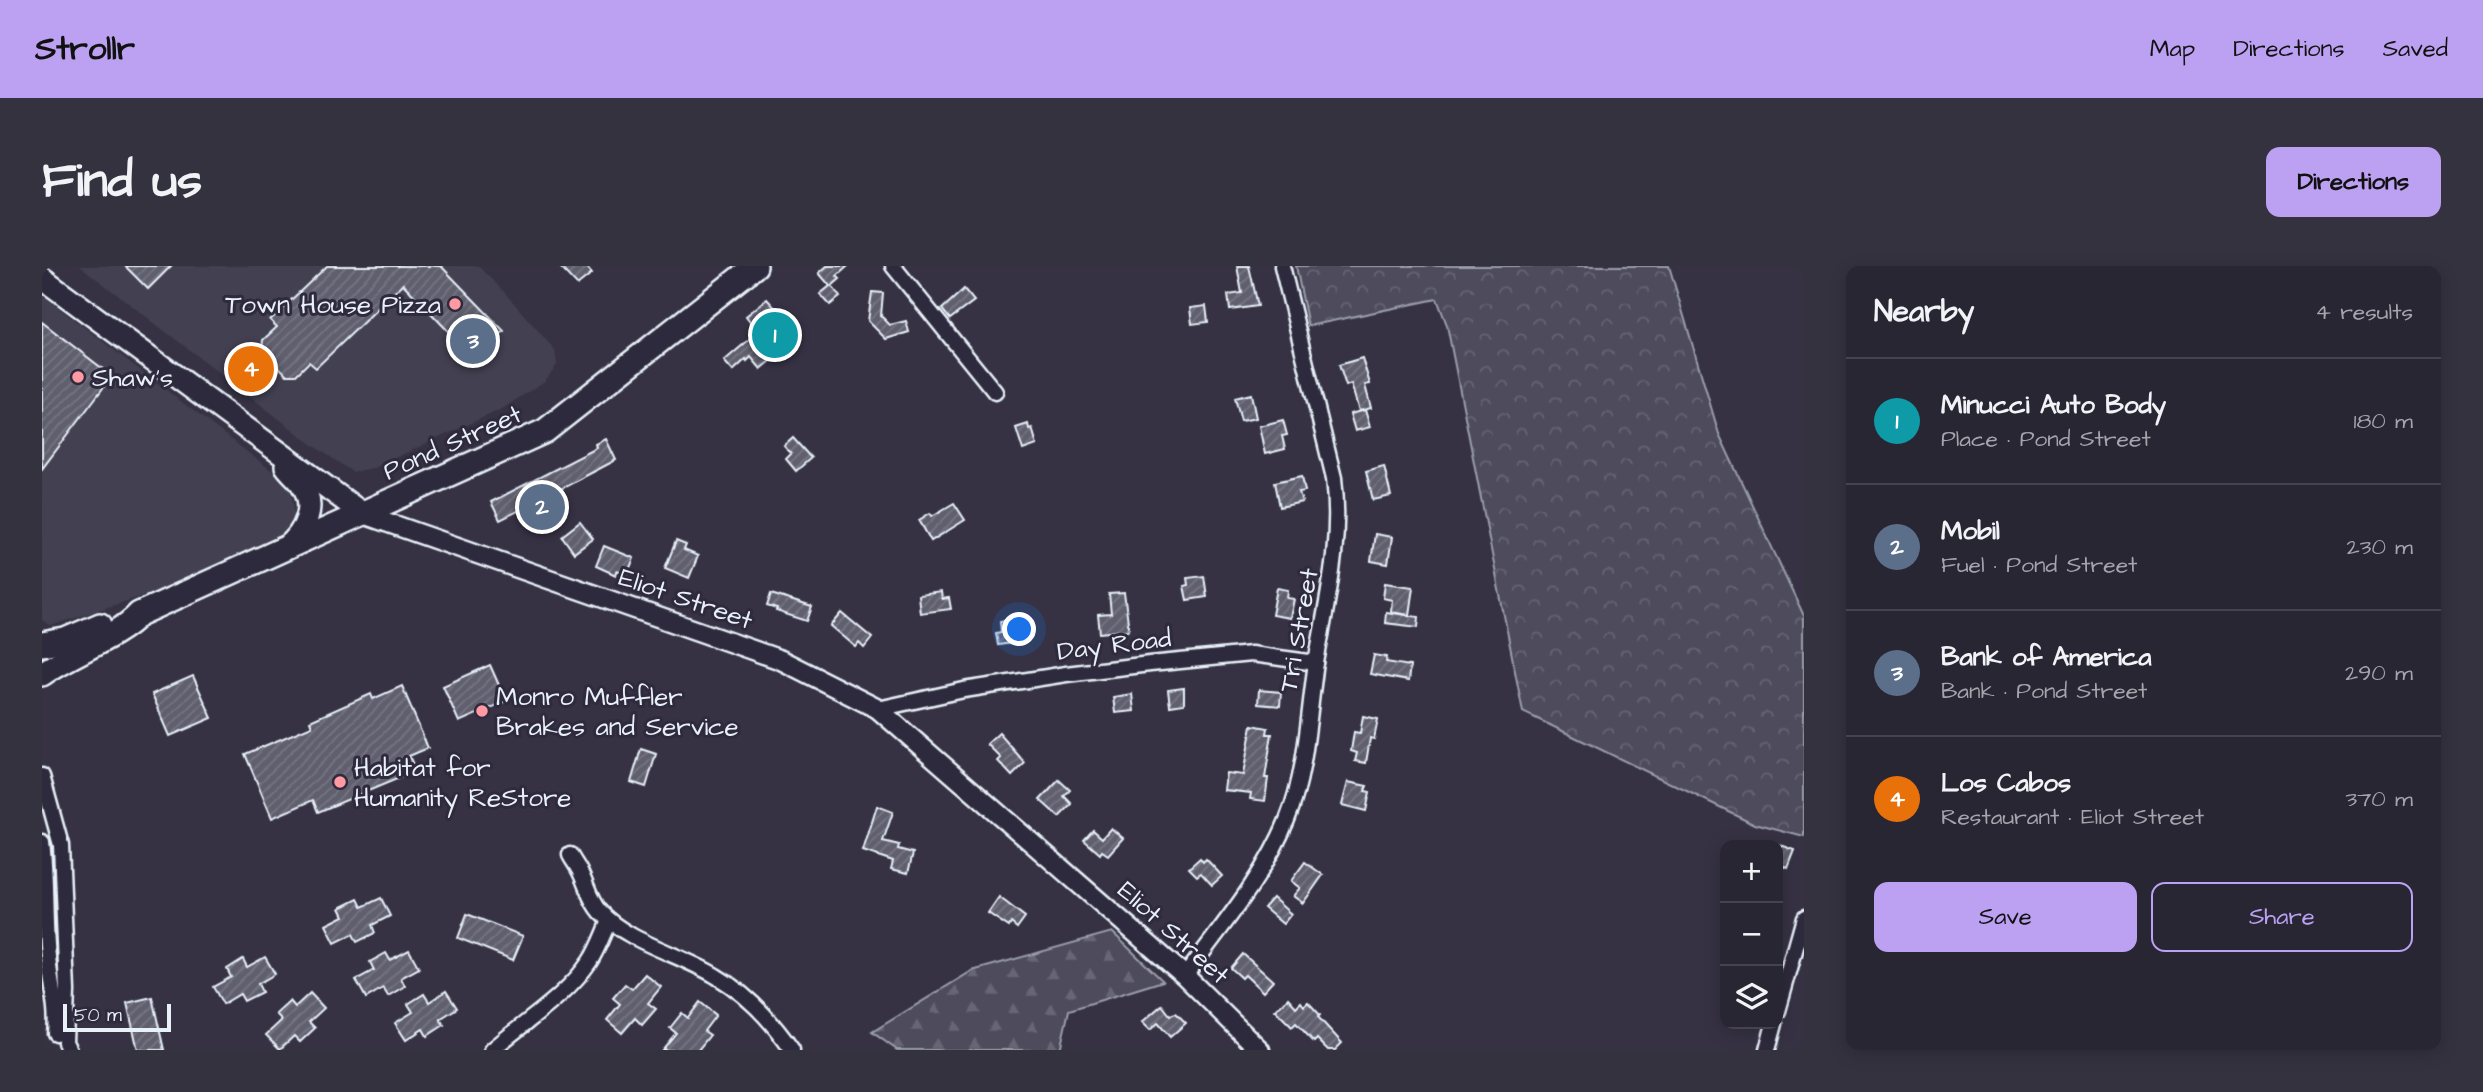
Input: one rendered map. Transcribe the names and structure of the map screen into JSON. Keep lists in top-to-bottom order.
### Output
{
  "streets": {
    "main road": ["Pond Street", "Eliot Street"],
    "street": ["Tri Street", "Day Road"]
  },
  "crossings": [
    ["Pond Street", "Eliot Street"],
    ["Eliot Street", "Tri Street"],
    ["Eliot Street", "Day Road"],
    ["Tri Street", "Day Road"]
  ],
  "places": [
    "Town House Pizza",
    "Shaw's",
    "Monro Muffler Brakes and Service",
    "Habitat for Humanity ReStore"
  ],
  "scale_bar": "50 m",
  "page": {
    "header": "Strollr",
    "nav": ["Map", "Directions", "Saved"],
    "buttons": [
      "Directions",
      ["Save", "Share"]
    ],
    "title": "Find us",
    "heading": ["Nearby", "4 results"],
    "pins": [
      "1",
      "3",
      "4",
      "2"
    ],
    "list": [
      {
        "mark": "1",
        "name": "Minucci Auto Body",
        "note": "Place · Pond Street",
        "value": "180 m"
      },
      {
        "mark": "2",
        "name": "Mobil",
        "note": "Fuel · Pond Street",
        "value": "230 m"
      },
      {
        "mark": "3",
        "name": "Bank of America",
        "note": "Bank · Pond Street",
        "value": "290 m"
      },
      {
        "mark": "4",
        "name": "Los Cabos",
        "note": "Restaurant · Eliot Street",
        "value": "370 m"
      }
    ],
    "map_buttons": ["+", "−"],
    "scale": "50 m"
  }
}
